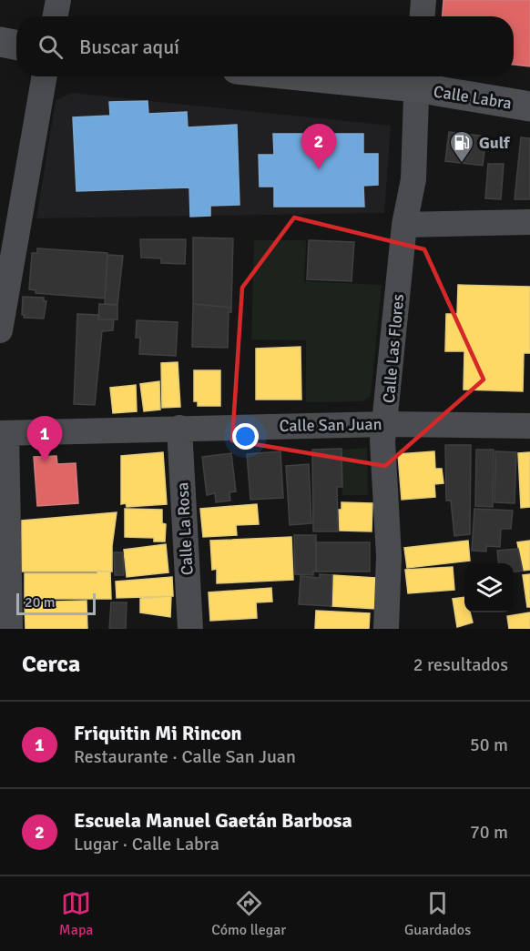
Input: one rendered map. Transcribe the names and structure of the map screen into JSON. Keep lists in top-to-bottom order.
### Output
{
  "streets": {
    "main road": ["Calle Labra"],
    "street": ["Calle Las Flores", "Calle San Juan", "Calle La Rosa"]
  },
  "crossings": [
    ["Calle Labra", "Calle Las Flores"],
    ["Calle Las Flores", "Calle San Juan"],
    ["Calle San Juan", "Calle La Rosa"]
  ],
  "places": {
    "fuel station": ["Gulf"]
  },
  "scale_bar": "20 m",
  "page": {
    "search": "Buscar aquí",
    "pins": ["2", "1"],
    "scale": "20 m",
    "heading": ["Cerca", "2 resultados"],
    "list": [
      {
        "mark": "1",
        "name": "Friquitin Mi Rincon",
        "note": "Restaurante · Calle San Juan",
        "value": "50 m"
      },
      {
        "mark": "2",
        "name": "Escuela Manuel Gaetán Barbosa",
        "note": "Lugar · Calle Labra",
        "value": "70 m"
      }
    ],
    "nav": ["Mapa", "Cómo llegar", "Guardados"]
  }
}
